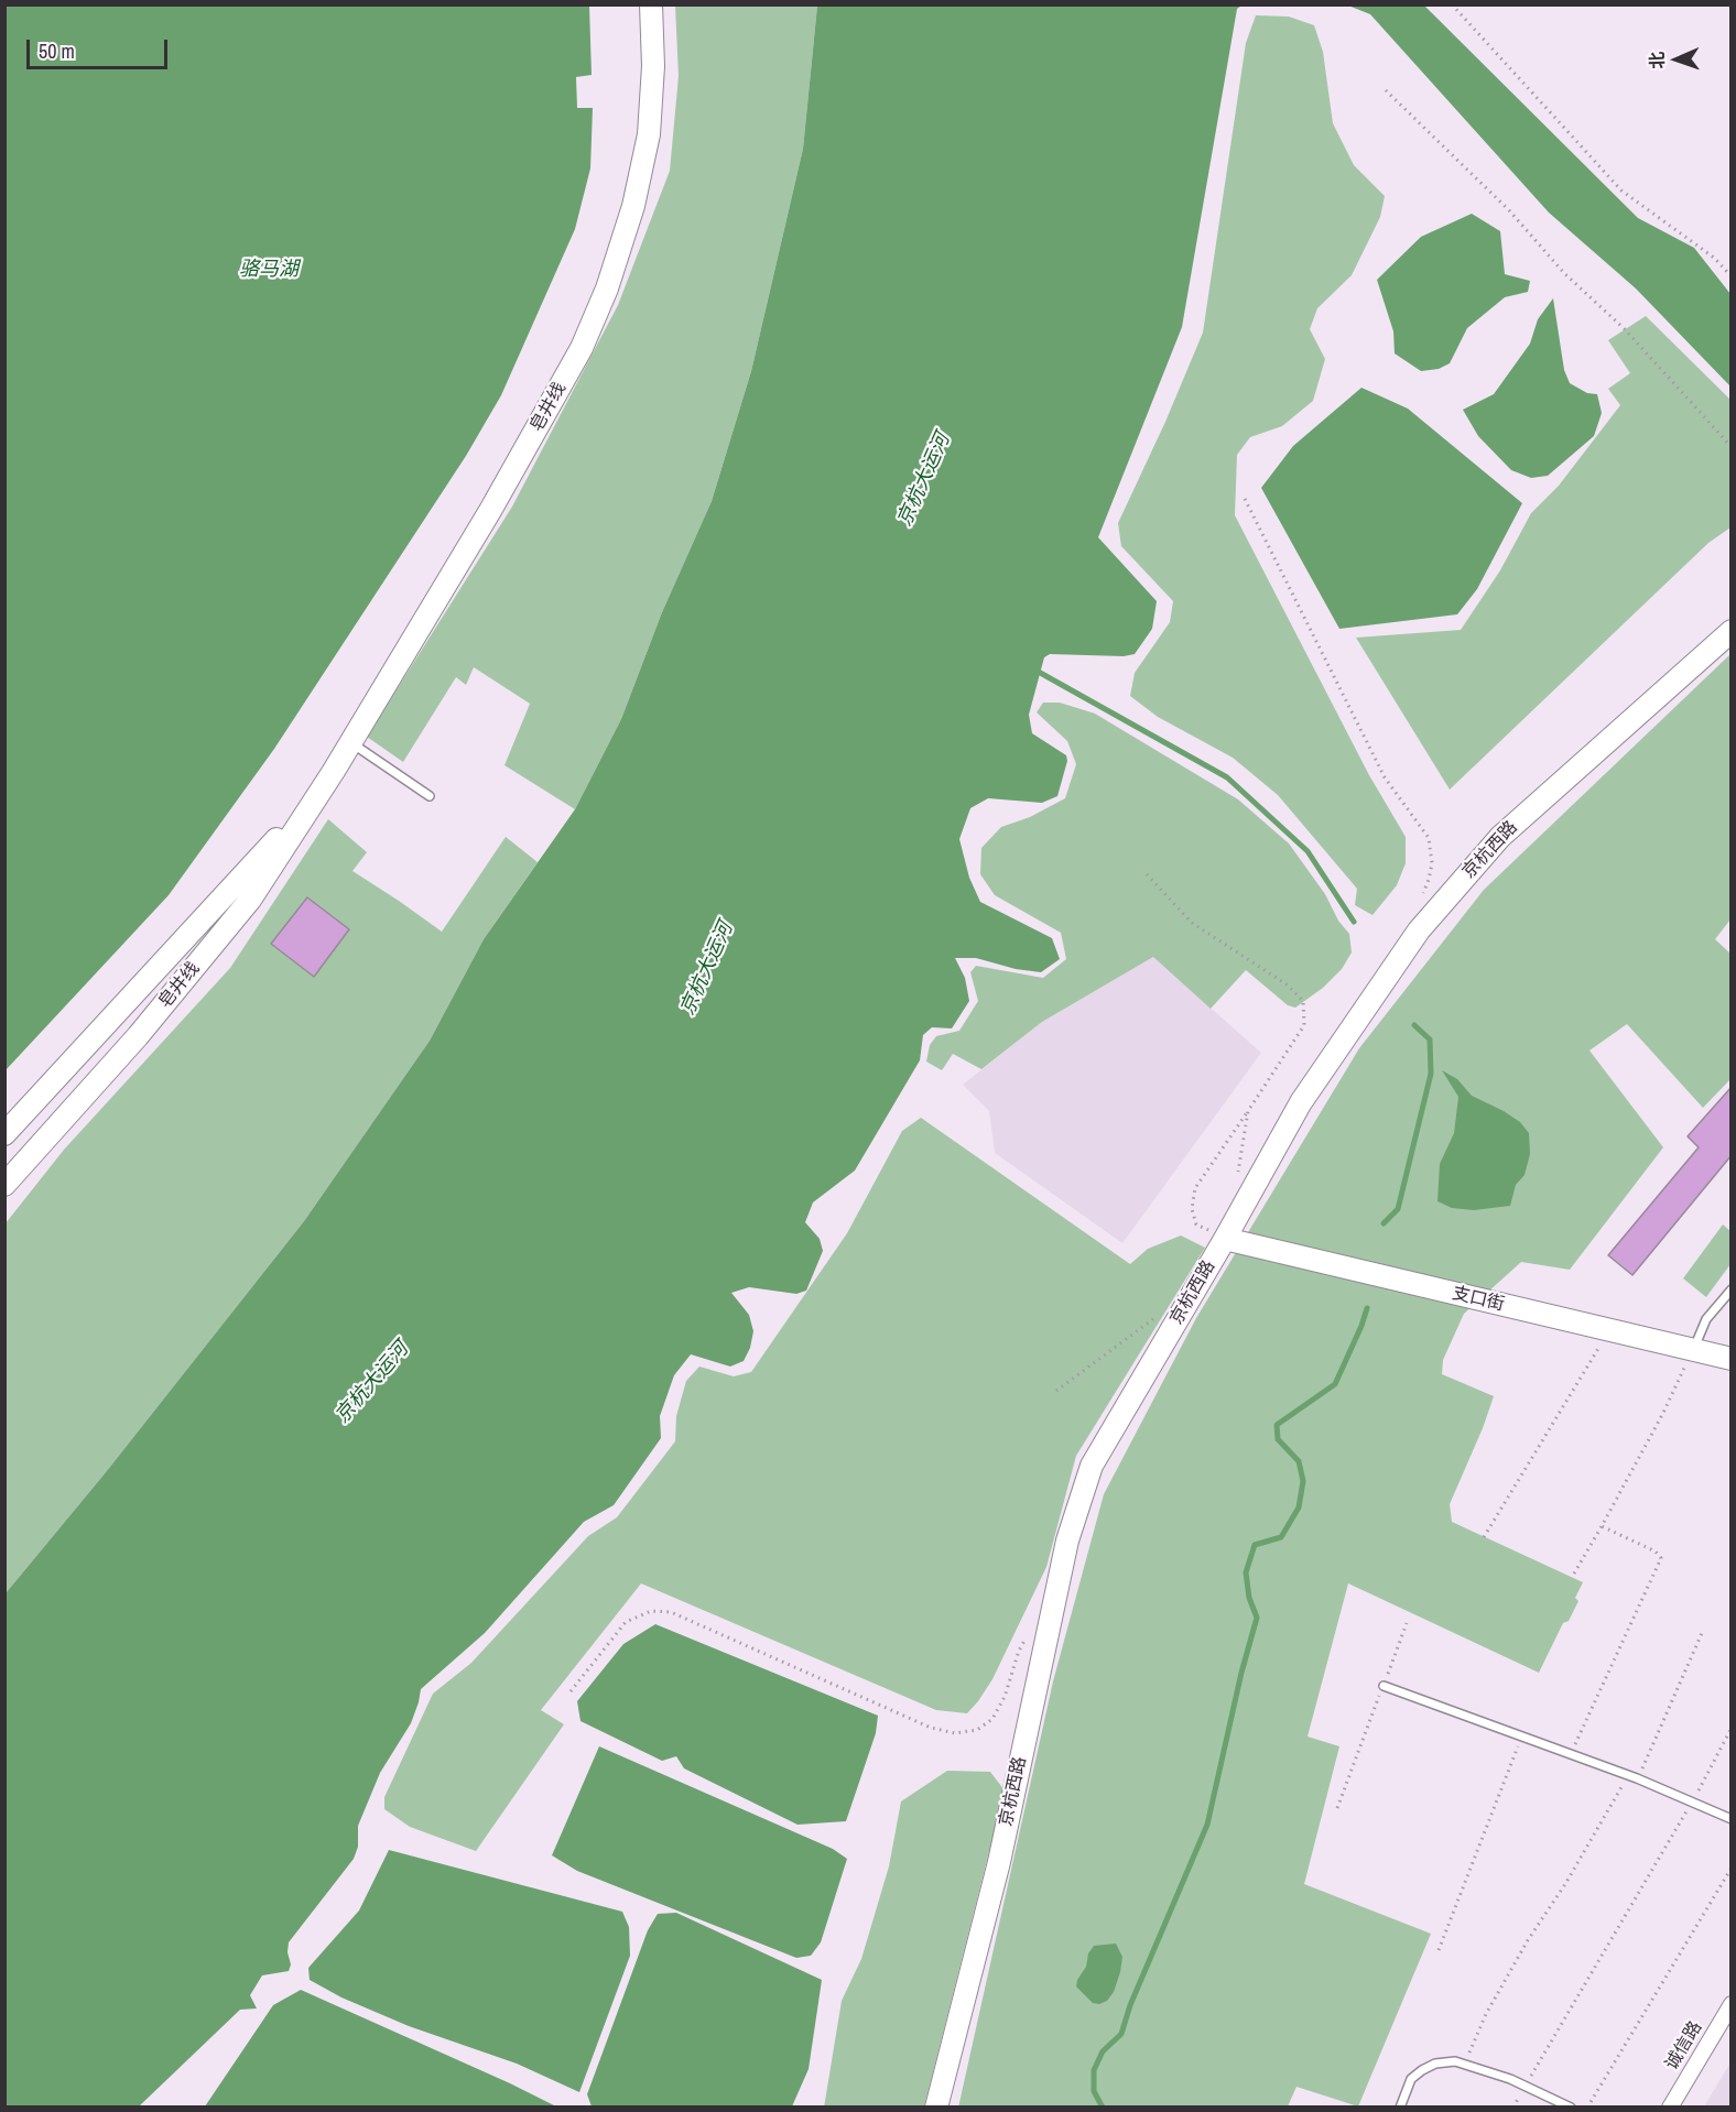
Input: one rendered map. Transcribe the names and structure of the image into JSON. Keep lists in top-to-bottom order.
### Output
{
  "streets": {
    "street": [
      "皂井线",
      "京杭西路",
      "支口街",
      "诚信路"
    ]
  },
  "crossings": [
    ["京杭西路", "支口街"]
  ],
  "water": ["骆马湖", "京杭大运河"],
  "scale_bar": "50 m",
  "north": "left"
}
